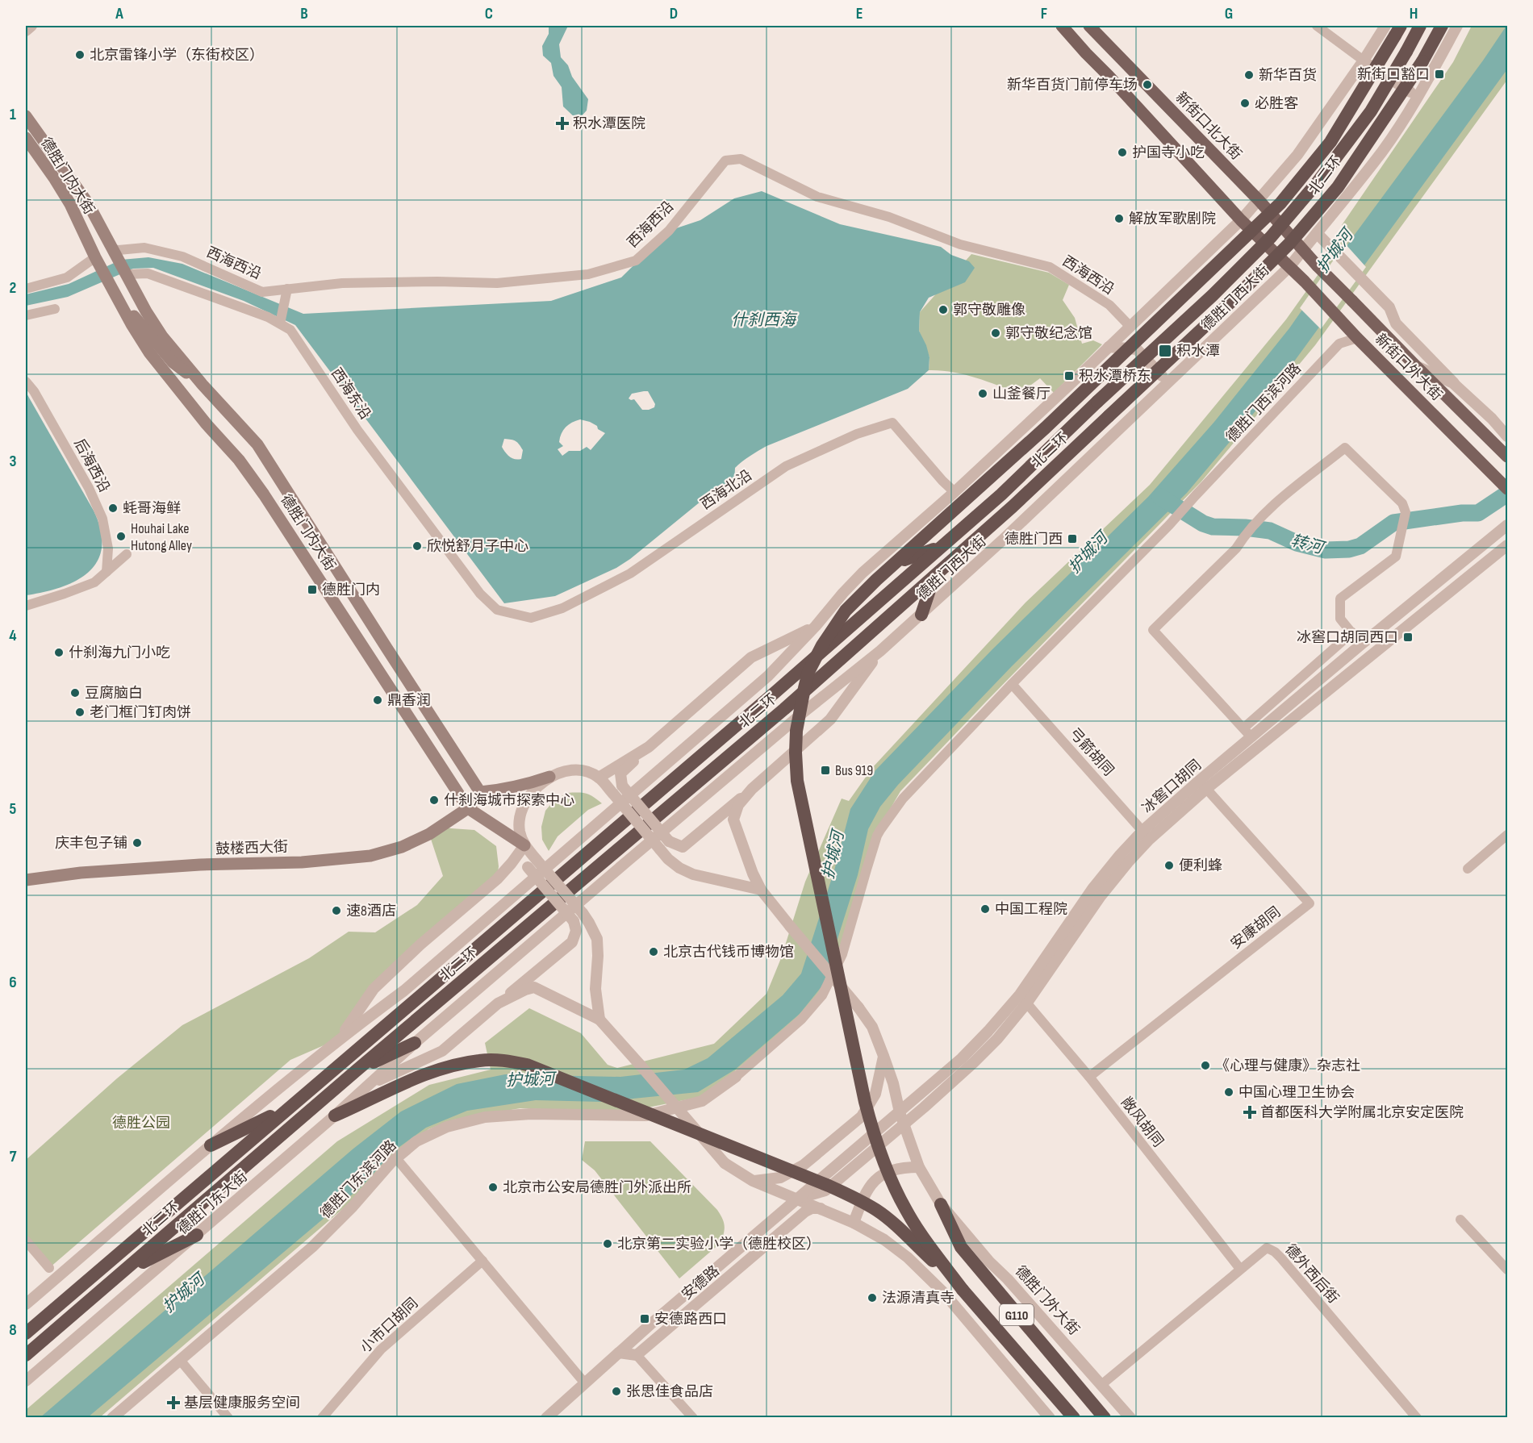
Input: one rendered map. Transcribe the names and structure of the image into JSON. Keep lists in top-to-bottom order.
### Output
{
  "streets": {
    "highway": ["北二环", "德胜门外大街", "G110"],
    "main road": [
      "新街口北大街",
      "德胜门内大街",
      "新街口外大街",
      "鼓楼西大街"
    ],
    "street": [
      "西海西沿",
      "德胜门西大街",
      "西海东沿",
      "德胜门西滨河路",
      "后海西沿",
      "西海北沿",
      "弓箭胡同",
      "冰窖口胡同",
      "安康胡同",
      "敞风胡同",
      "德胜门东滨河路",
      "德胜门东大街",
      "德外西后街",
      "安德路",
      "小市口胡同"
    ]
  },
  "crossings": [
    ["新街口北大街", "德胜门西大街"],
    ["新街口北大街", "新街口外大街"],
    ["德胜门内大街", "西海西沿"],
    ["德胜门内大街", "西海东沿"],
    ["德胜门内大街", "鼓楼西大街"],
    ["德胜门西大街", "新街口外大街"],
    ["德胜门西大街", "德胜门东大街"],
    ["新街口外大街", "德胜门西滨河路"],
    ["西海东沿", "西海北沿"],
    ["德胜门西滨河路", "弓箭胡同"],
    ["德胜门西滨河路", "德胜门东滨河路"],
    ["弓箭胡同", "冰窖口胡同"],
    ["冰窖口胡同", "安康胡同"],
    ["冰窖口胡同", "敞风胡同"],
    ["冰窖口胡同", "安德路"],
    ["冰窖口胡同", "德胜门外大街"],
    ["安康胡同", "敞风胡同"],
    ["敞风胡同", "德外西后街"],
    ["德外西后街", "德胜门外大街"],
    ["安德路", "德胜门外大街"]
  ],
  "water": ["护城河", "什刹西海", "转河"],
  "parks": ["德胜公园"],
  "places": {
    "other": [
      "北京雷锋小学（东街校区）",
      "新华百货",
      "新华百货门前停车场",
      "必胜客",
      "护国寺小吃",
      "解放军歌剧院",
      "郭守敬雕像",
      "郭守敬纪念馆",
      "山釜餐厅",
      "蚝哥海鲜",
      "Houhai Lake Hutong Alley",
      "欣悦舒月子中心",
      "什刹海九门小吃",
      "豆腐脑白",
      "鼎香润",
      "老门框门钉肉饼",
      "什刹海城市探索中心",
      "庆丰包子铺",
      "便利蜂",
      "中国工程院",
      "速8酒店",
      "北京古代钱币博物馆",
      "《心理与健康》杂志社",
      "中国心理卫生协会",
      "北京市公安局德胜门外派出所",
      "北京第二实验小学（德胜校区）",
      "法源清真寺",
      "张思佳食品店"
    ],
    "transit": [
      "新街口豁口",
      "积水潭",
      "积水潭桥东",
      "德胜门西",
      "德胜门内",
      "冰窖口胡同西口",
      "Bus 919",
      "安德路西口"
    ],
    "health": ["积水潭医院", "首都医科大学附属北京安定医院", "基层健康服务空间"]
  },
  "grid": {
    "columns": [
      "A",
      "B",
      "C",
      "D",
      "E",
      "F",
      "G",
      "H"
    ],
    "rows": [
      "1",
      "2",
      "3",
      "4",
      "5",
      "6",
      "7",
      "8"
    ]
  }
}
